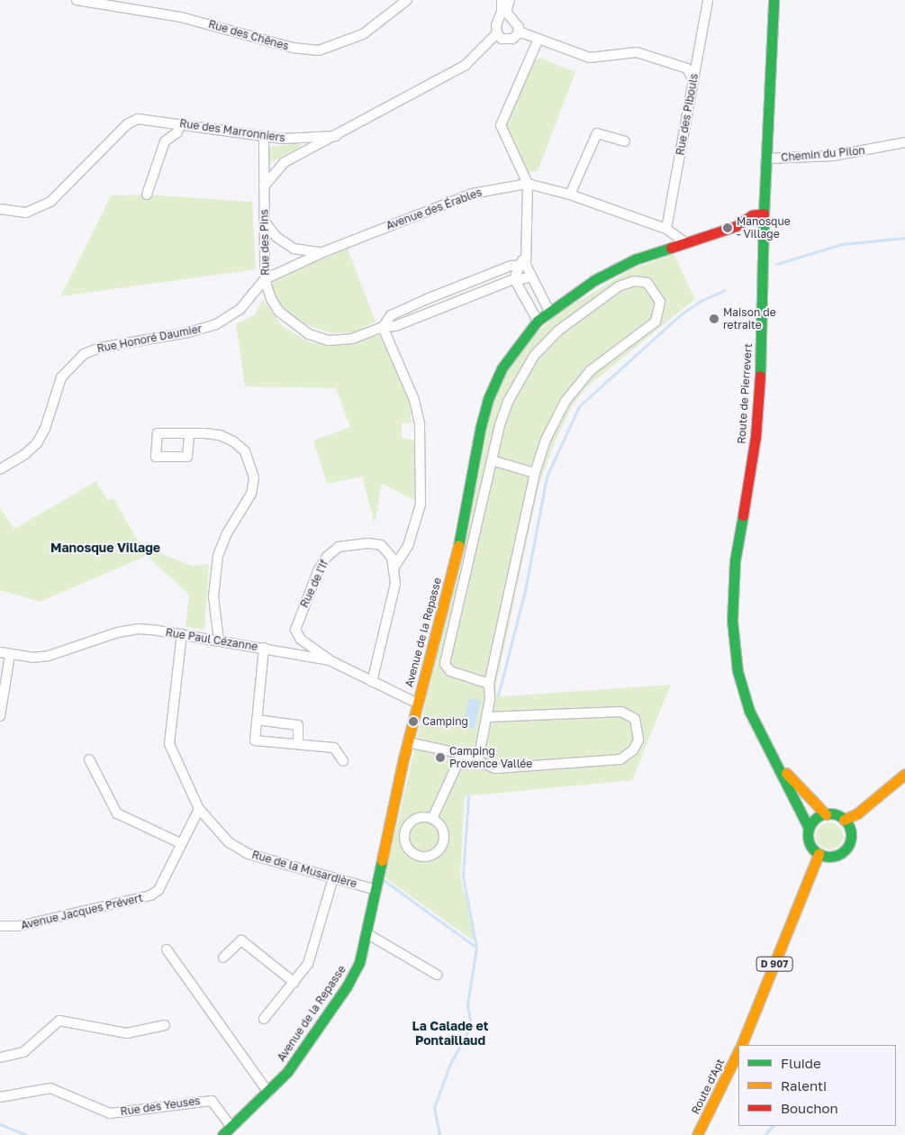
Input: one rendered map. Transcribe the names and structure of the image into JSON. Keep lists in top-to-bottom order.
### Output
{
  "streets": {
    "main road": [
      "Route de Pierrevert",
      "Avenue de la Repasse",
      "D 907",
      "Route d'Apt"
    ],
    "street": [
      "Rue des Chênes",
      "Rue des Pibouls",
      "Rue des Marronniers",
      "Chemin du Pilon",
      "Avenue des Érables",
      "Rue des Pins",
      "Rue Honoré Daumier",
      "Rue de l'If",
      "Rue Paul Cézanne",
      "Rue de la Musardière",
      "Avenue Jacques Prévert",
      "Rue des Yeuses"
    ]
  },
  "crossings": [
    ["Rue des Pibouls", "Avenue des Érables"],
    ["Rue des Marronniers", "Rue des Pins"],
    ["Chemin du Pilon", "Route de Pierrevert"],
    ["Avenue des Érables", "Rue des Pins"],
    ["Avenue des Érables", "Rue Honoré Daumier"],
    ["Avenue des Érables", "Avenue de la Repasse"],
    ["Rue des Pins", "Rue Honoré Daumier"],
    ["Route de Pierrevert", "Avenue de la Repasse"],
    ["Route de Pierrevert", "D 907"],
    ["Rue de l'If", "Rue Paul Cézanne"],
    ["Avenue de la Repasse", "Rue Paul Cézanne"],
    ["Avenue de la Repasse", "Rue de la Musardière"],
    ["Avenue de la Repasse", "Rue des Yeuses"],
    ["Rue de la Musardière", "Avenue Jacques Prévert"]
  ],
  "districts": ["Manosque Village", "La Calade et Pontaillaud"],
  "places": [
    "Manosque - Village",
    "Maison de retraite",
    "Camping",
    "Camping Provence Vallée"
  ],
  "legend": ["Fluide", "Ralenti", "Bouchon"]
}
